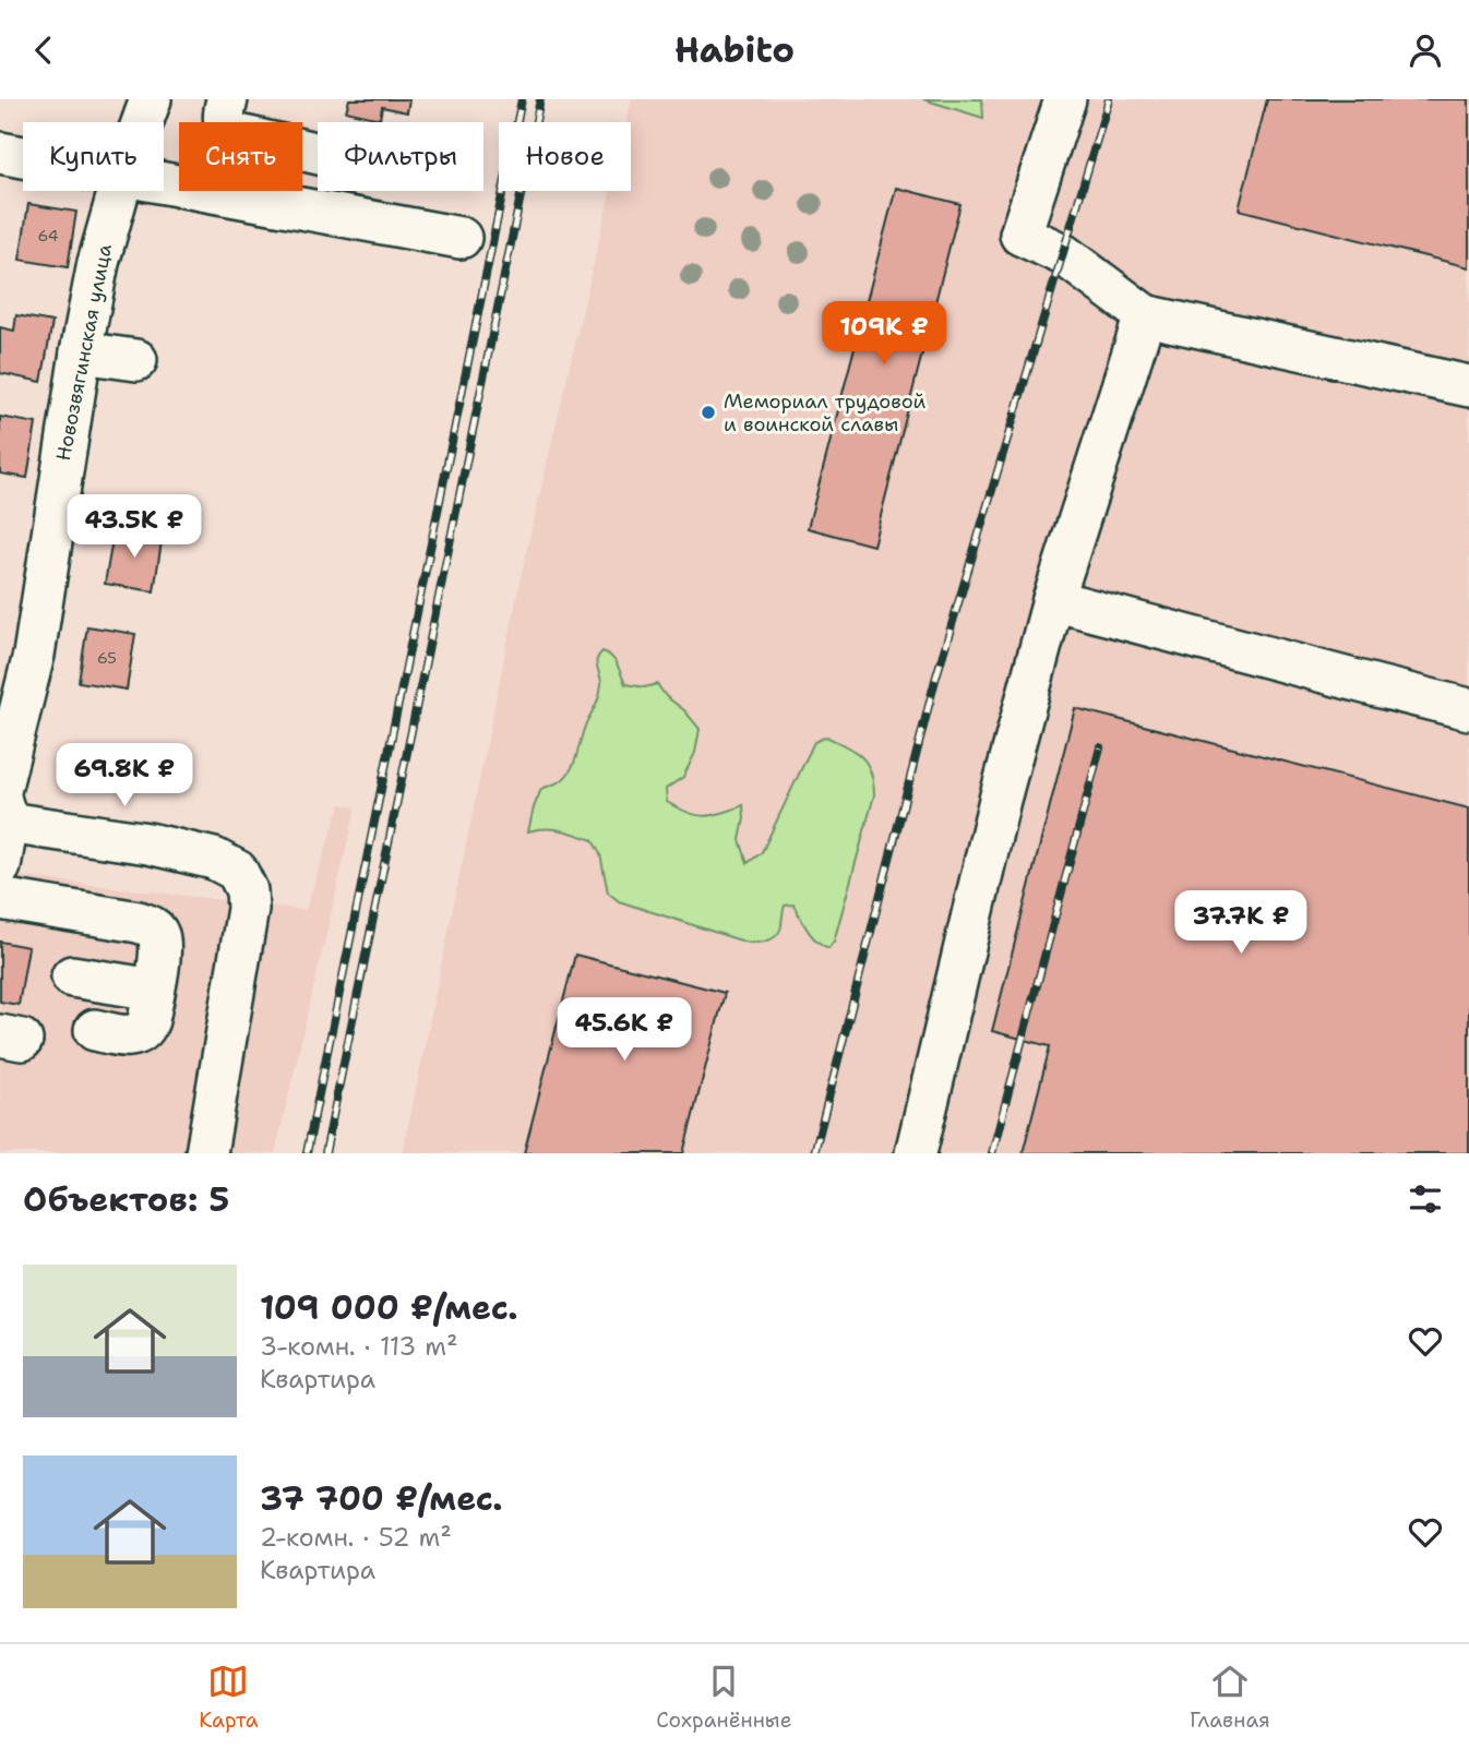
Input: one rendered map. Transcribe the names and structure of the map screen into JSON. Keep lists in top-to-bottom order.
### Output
{
  "streets": {
    "street": ["Новозвягинская улица"]
  },
  "places": ["Мемориал трудовой и воинской славы"],
  "house_numbers": ["64", "65"],
  "page": {
    "header": "Habito",
    "chip": [
      "Купить",
      "Снять",
      "Фильтры",
      "Новое"
    ],
    "price": [
      "109K ₽",
      "43.5K ₽",
      "69.8K ₽",
      "37.7K ₽",
      "45.6K ₽"
    ],
    "heading": "Объектов: 5",
    "list": [
      {
        "name": "109 000 ₽/мес.",
        "note": "3-комн. · 113 m² · Квартира"
      },
      {
        "name": "37 700 ₽/мес.",
        "note": "2-комн. · 52 m² · Квартира"
      }
    ],
    "tabs": ["Карта", "Сохранённые", "Главная"]
  }
}
